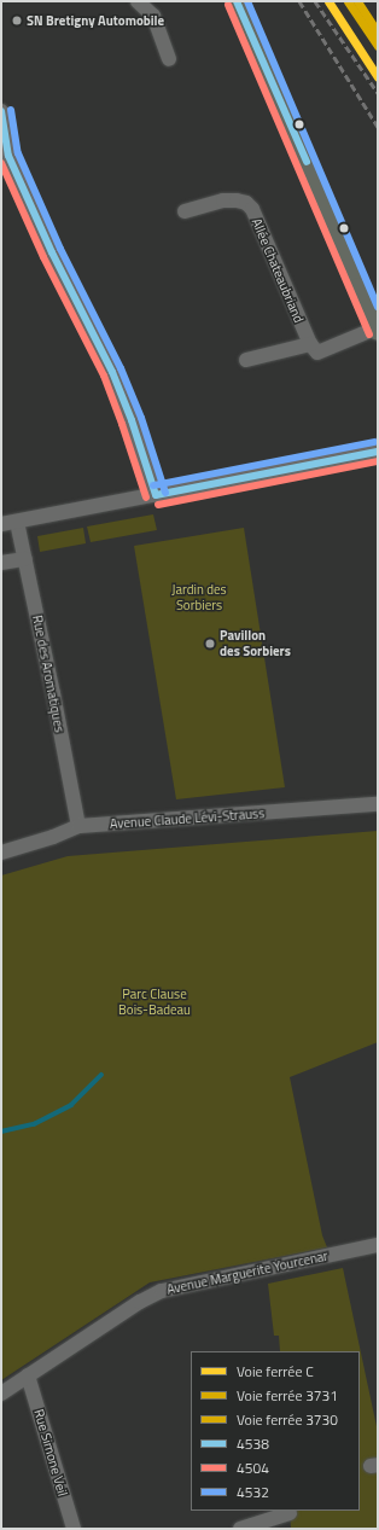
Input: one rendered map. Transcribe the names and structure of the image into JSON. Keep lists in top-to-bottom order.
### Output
{
  "streets": {
    "street": [
      "Allée Chateaubriand",
      "Rue des Aromatiques",
      "Avenue Claude Lévi-Strauss",
      "Avenue Marguerite Yourcenar",
      "Rue Simone Veil"
    ]
  },
  "crossings": [
    ["Rue des Aromatiques", "Avenue Claude Lévi-Strauss"],
    ["Avenue Marguerite Yourcenar", "Rue Simone Veil"]
  ],
  "parks": ["Jardin des Sorbiers", "Parc Clause Bois-Badeau"],
  "places": ["SN Bretigny Automobile", "Pavillon des Sorbiers"],
  "lines": [
    "rail line C",
    "rail line 3731",
    "rail line 3730",
    "transit line 4538",
    "transit line 4532",
    "transit line 4504"
  ],
  "legend": [
    "Voie ferrée C",
    "Voie ferrée 3731",
    "Voie ferrée 3730",
    "4538",
    "4504",
    "4532"
  ]
}
